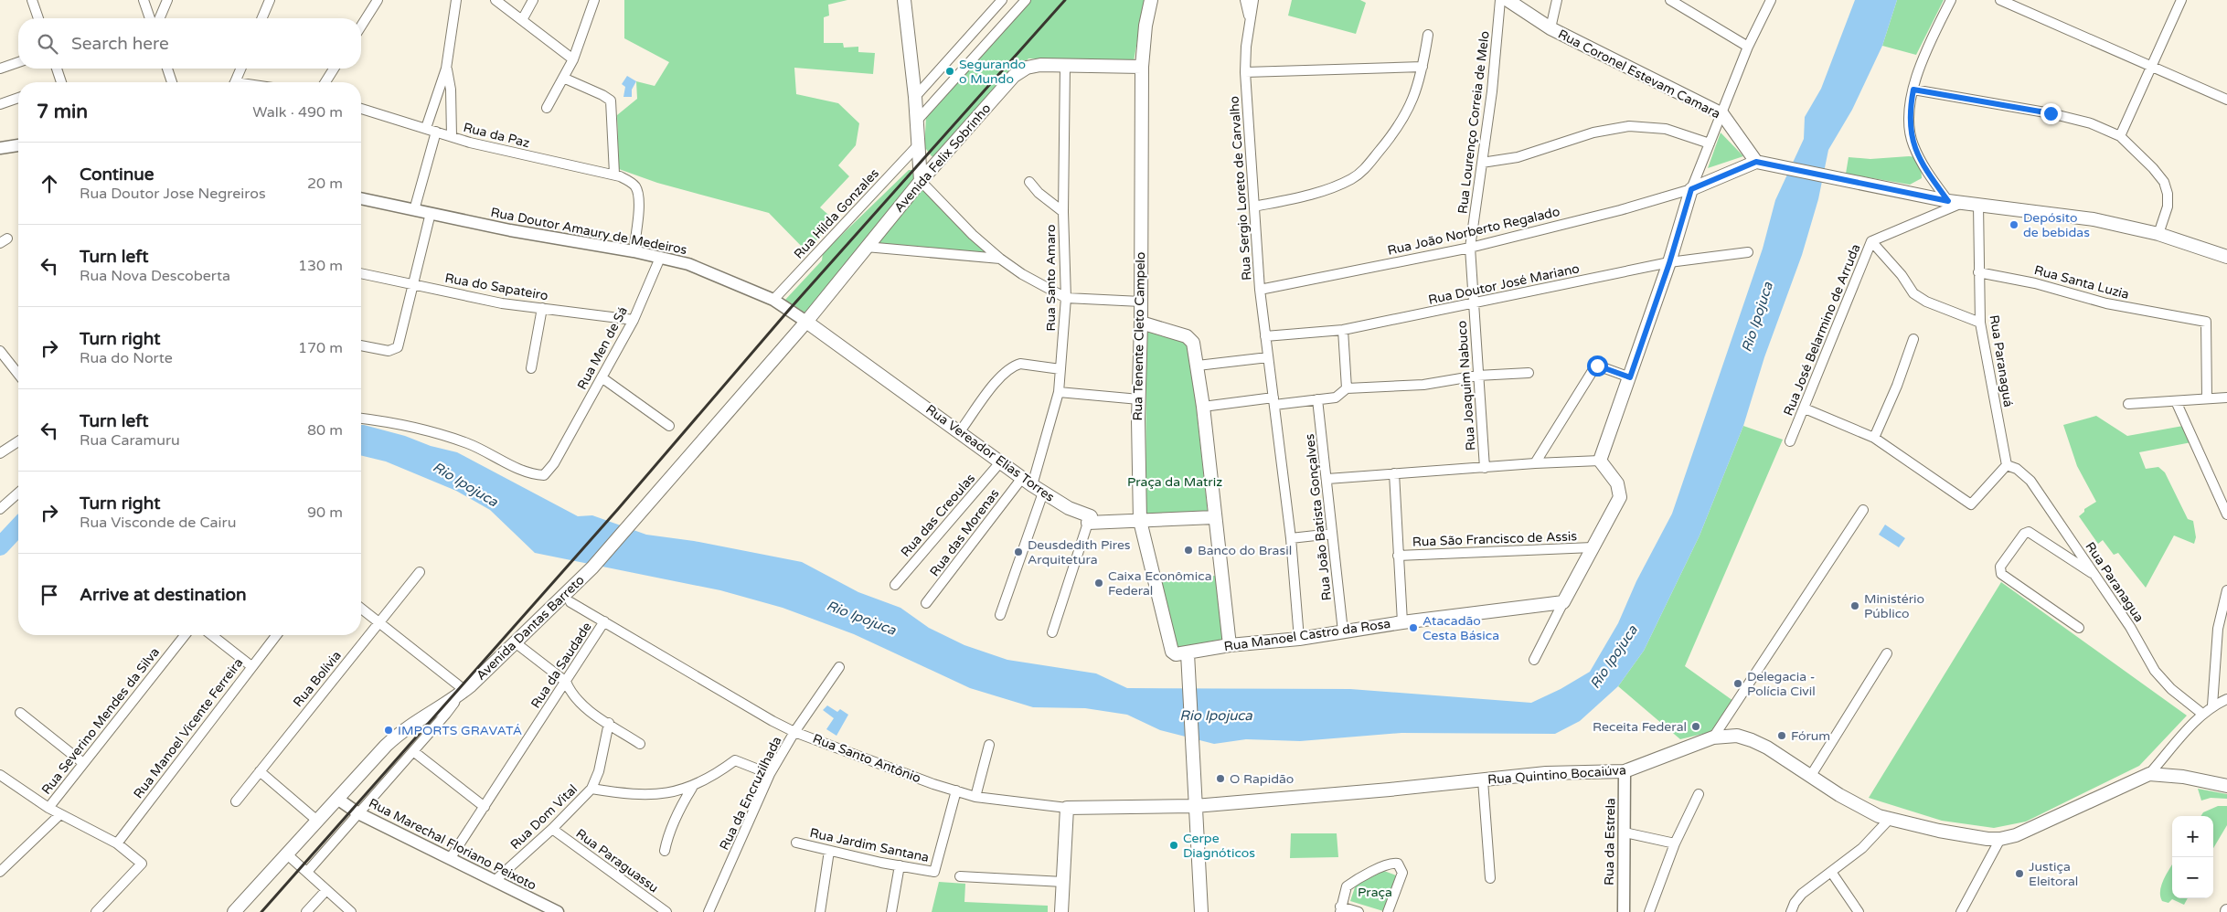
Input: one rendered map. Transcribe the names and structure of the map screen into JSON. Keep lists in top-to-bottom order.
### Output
{
  "streets": {
    "main road": [
      "Rua Coronel Estevam Camara",
      "Avenida Felix Sobrinho",
      "Rua Tenente Cleto Campelo",
      "Rua Vereador Elias Torres",
      "Avenida Dantas Barreto",
      "Rua Manoel Castro da Rosa",
      "Rua Santo Antônio",
      "Rua Quintino Bocaiúva"
    ],
    "street": [
      "Rua Lourenço Correia de Melo",
      "Rua da Paz",
      "Rua Sergio Loreto de Carvalho",
      "Rua Hilda Gonzales",
      "Rua Doutor Amaury de Medeiros",
      "Rua João Norberto Regalado",
      "Rua Santo Amaro",
      "Rua Santa Luzia",
      "Rua Doutor José Mariano",
      "Rua do Sapateiro",
      "Rua José Belarmino de Arruda",
      "Rua Men de Sá",
      "Rua Paranaguá",
      "Rua Joaquim Nabuco",
      "Rua das Creoulas",
      "Rua João Batista Gonçalves",
      "Rua das Morenas",
      "Rua São Francisco de Assis",
      "Rua Paranagua",
      "Rua da Saudade",
      "Rua Bolívia",
      "Rua Severino Mendes da Silva",
      "Rua Manoel Vicente Ferreira",
      "Rua da Encruzilhada",
      "Rua Dom Vital",
      "Rua da Estrela",
      "Rua Marechal Floriano Peixoto",
      "Rua Jardim Santana",
      "Rua Paraguassu"
    ]
  },
  "crossings": [
    ["Rua Lourenço Correia de Melo", "Rua João Norberto Regalado"],
    ["Rua Lourenço Correia de Melo", "Rua Joaquim Nabuco"],
    ["Rua da Paz", "Rua Doutor Amaury de Medeiros"],
    ["Avenida Felix Sobrinho", "Rua Doutor Amaury de Medeiros"],
    ["Avenida Felix Sobrinho", "Rua Santo Amaro"],
    ["Avenida Felix Sobrinho", "Rua Tenente Cleto Campelo"],
    ["Avenida Felix Sobrinho", "Rua Vereador Elias Torres"],
    ["Avenida Felix Sobrinho", "Avenida Dantas Barreto"],
    ["Rua Sergio Loreto de Carvalho", "Rua João Norberto Regalado"],
    ["Rua Sergio Loreto de Carvalho", "Rua Doutor José Mariano"],
    ["Rua Sergio Loreto de Carvalho", "Rua Manoel Castro da Rosa"],
    ["Rua Hilda Gonzales", "Rua Doutor Amaury de Medeiros"],
    ["Rua Doutor Amaury de Medeiros", "Rua Men de Sá"],
    ["Rua Doutor Amaury de Medeiros", "Rua Vereador Elias Torres"],
    ["Rua Doutor Amaury de Medeiros", "Avenida Dantas Barreto"],
    ["Rua João Norberto Regalado", "Rua Joaquim Nabuco"],
    ["Rua Santo Amaro", "Rua Vereador Elias Torres"],
    ["Rua Santo Amaro", "Rua das Morenas"],
    ["Rua Santa Luzia", "Rua Paranaguá"],
    ["Rua Doutor José Mariano", "Rua Joaquim Nabuco"],
    ["Rua do Sapateiro", "Rua Men de Sá"],
    ["Rua Tenente Cleto Campelo", "Rua Manoel Castro da Rosa"],
    ["Rua Paranaguá", "Rua Paranagua"],
    ["Rua Joaquim Nabuco", "Rua João Batista Gonçalves"],
    ["Rua Vereador Elias Torres", "Rua das Creoulas"],
    ["Rua Vereador Elias Torres", "Rua das Morenas"],
    ["Rua Vereador Elias Torres", "Avenida Dantas Barreto"],
    ["Rua João Batista Gonçalves", "Rua Manoel Castro da Rosa"],
    ["Avenida Dantas Barreto", "Rua Marechal Floriano Peixoto"],
    ["Rua da Saudade", "Rua Santo Antônio"],
    ["Rua da Saudade", "Rua Marechal Floriano Peixoto"],
    ["Rua Santo Antônio", "Rua Quintino Bocaiúva"],
    ["Rua Santo Antônio", "Rua da Encruzilhada"],
    ["Rua Santo Antônio", "Rua Jardim Santana"],
    ["Rua Quintino Bocaiúva", "Rua da Estrela"],
    ["Rua da Encruzilhada", "Rua Dom Vital"],
    ["Rua Dom Vital", "Rua Marechal Floriano Peixoto"],
    ["Rua Dom Vital", "Rua Paraguassu"]
  ],
  "water": ["Rio Ipojuca"],
  "parks": ["Praça da Matriz", "Praça"],
  "places": [
    "Segurando o Mundo",
    "Depósito de bebidas",
    "Banco do Brasil",
    "Deusdedith Pires Arquitetura",
    "Caixa Econômica Federal",
    "Ministério Público",
    "Atacadão Cesta Básica",
    "Delegacia - Polícia Civil",
    "Receita Federal",
    "IMPORTS GRAVATÁ",
    "Fórum",
    "O Rapidão",
    "Cerpe Diagnóticos",
    "Justiça Eleitoral"
  ],
  "page": {
    "search": "Search here",
    "heading": ["7 min", "Walk · 490 m"],
    "list": [
      ["Continue", "Rua Doutor Jose Negreiros", "20 m"],
      ["Turn left", "Rua Nova Descoberta", "130 m"],
      ["Turn right", "Rua do Norte", "170 m"],
      ["Turn left", "Rua Caramuru", "80 m"],
      ["Turn right", "Rua Visconde de Cairu", "90 m"],
      "Arrive at destination"
    ],
    "map_buttons": ["+", "−"]
  }
}
